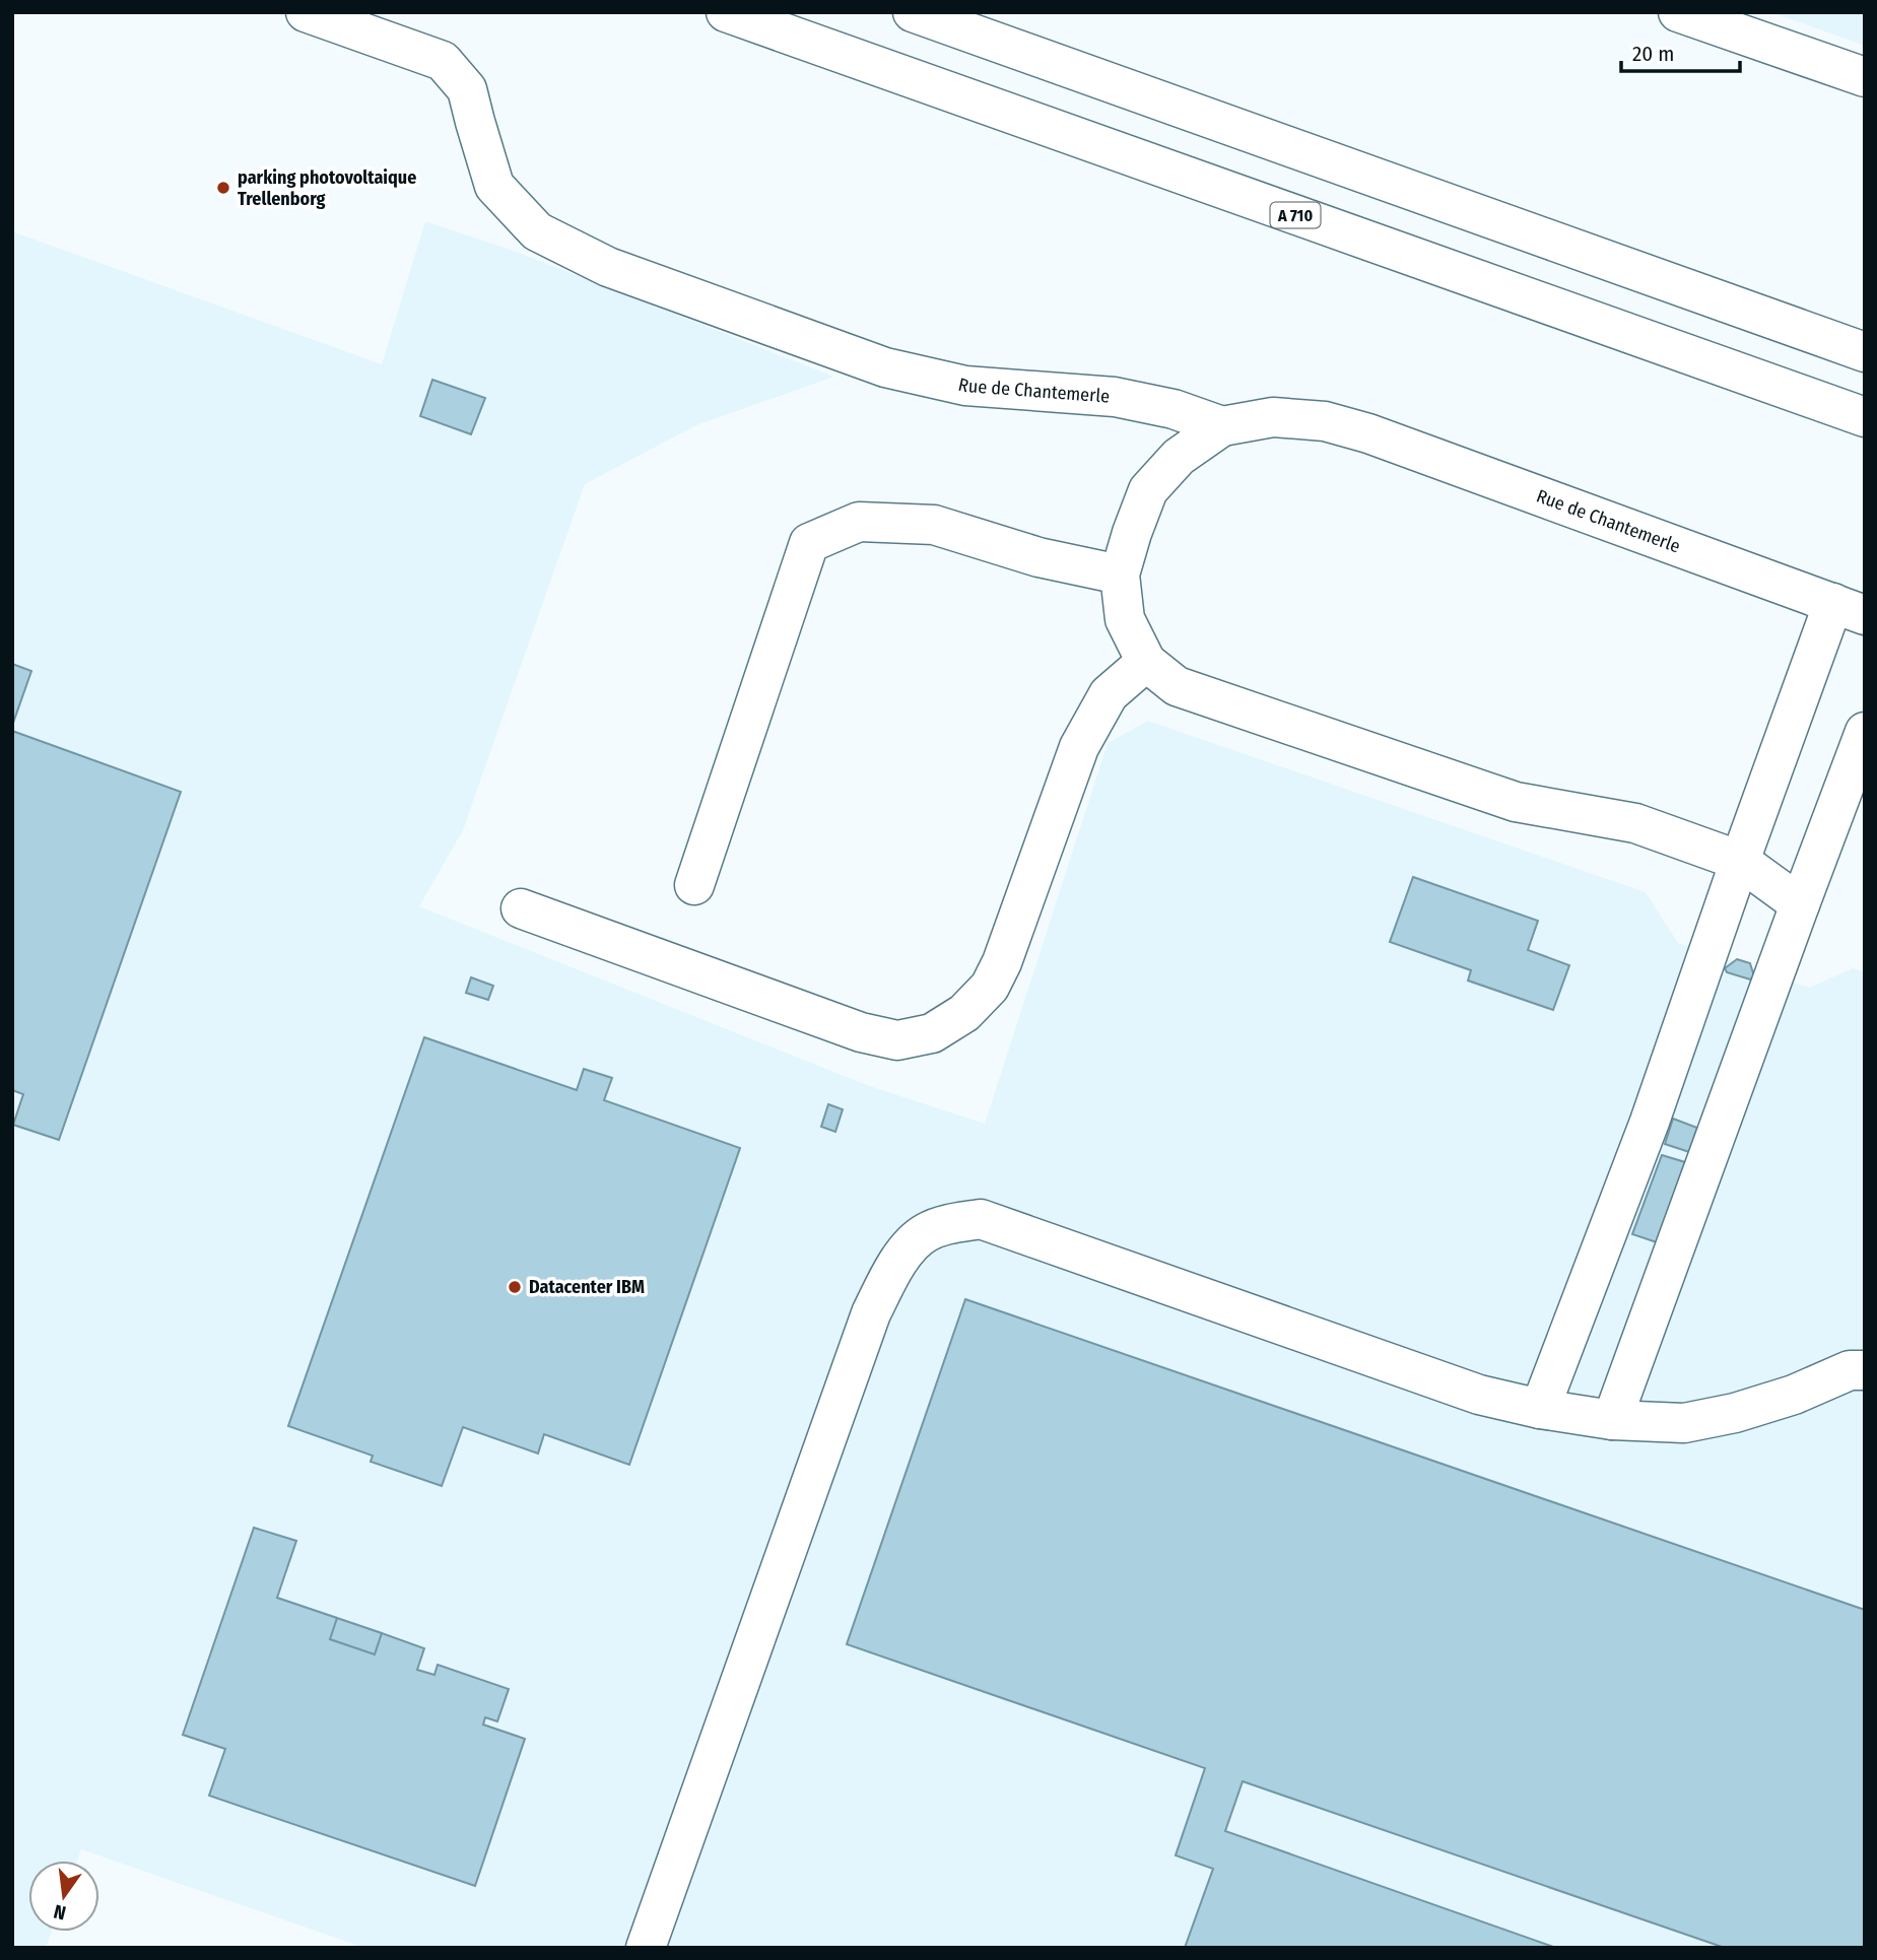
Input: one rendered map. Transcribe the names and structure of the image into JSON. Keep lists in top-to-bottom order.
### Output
{
  "streets": {
    "main road": ["A 710", "Rue de Chantemerle"]
  },
  "places": ["parking photovoltaique Trellenborg", "Datacenter IBM"],
  "scale_bar": "20 m",
  "north": "bottom"
}
